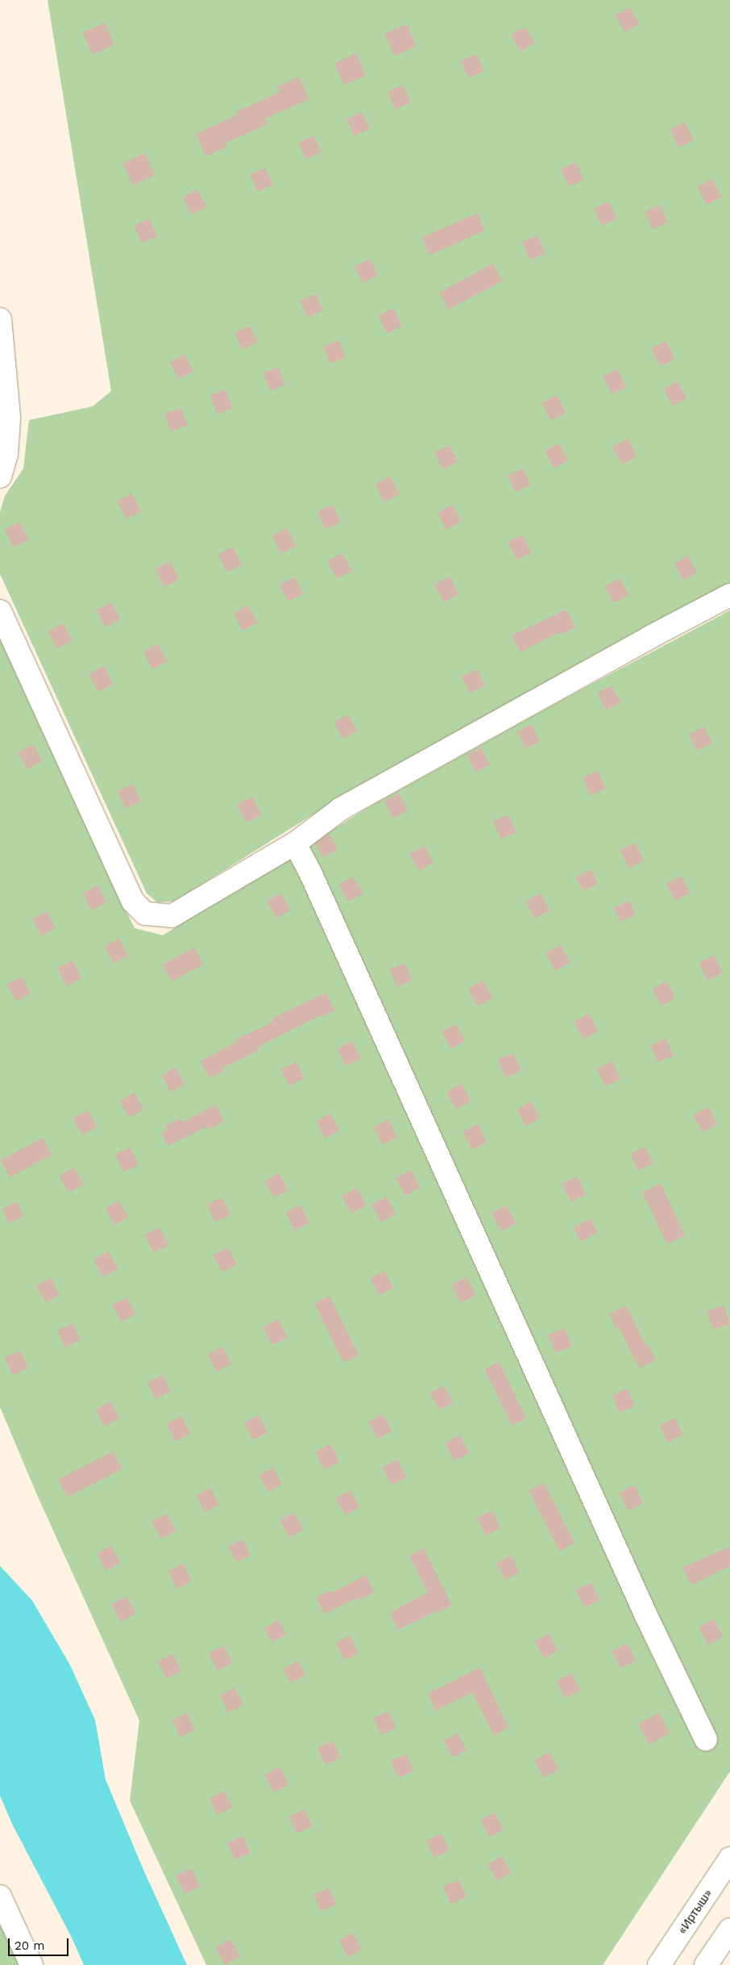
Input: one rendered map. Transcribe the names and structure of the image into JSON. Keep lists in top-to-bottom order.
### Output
{
  "streets": {
    "main road": ["«Иртыш»"]
  },
  "scale_bar": "20 m"
}
